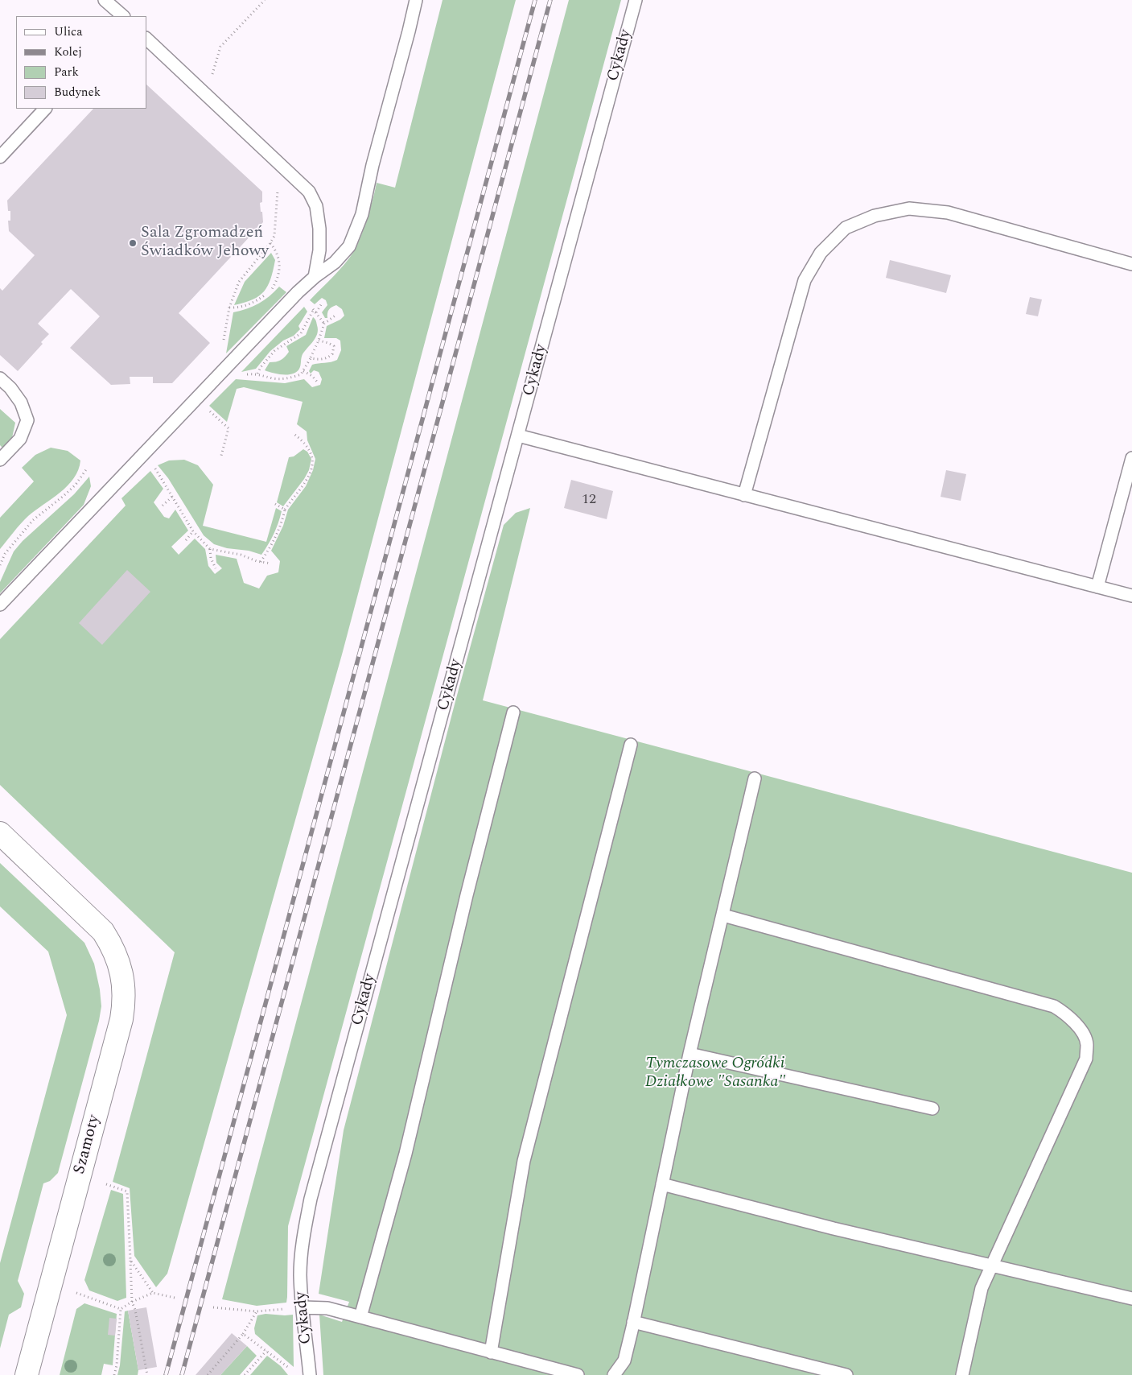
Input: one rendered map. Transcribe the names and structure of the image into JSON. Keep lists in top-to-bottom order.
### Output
{
  "streets": {
    "street": ["Szamoty"],
    "lane": ["Cykady"]
  },
  "parks": ["Tymczasowe Ogródki Działkowe \"Sasanka\""],
  "places": ["Sala Zgromadzeń Świadków Jehowy"],
  "house_numbers": ["12"],
  "legend": [
    "Ulica",
    "Kolej",
    "Park",
    "Budynek"
  ]
}
